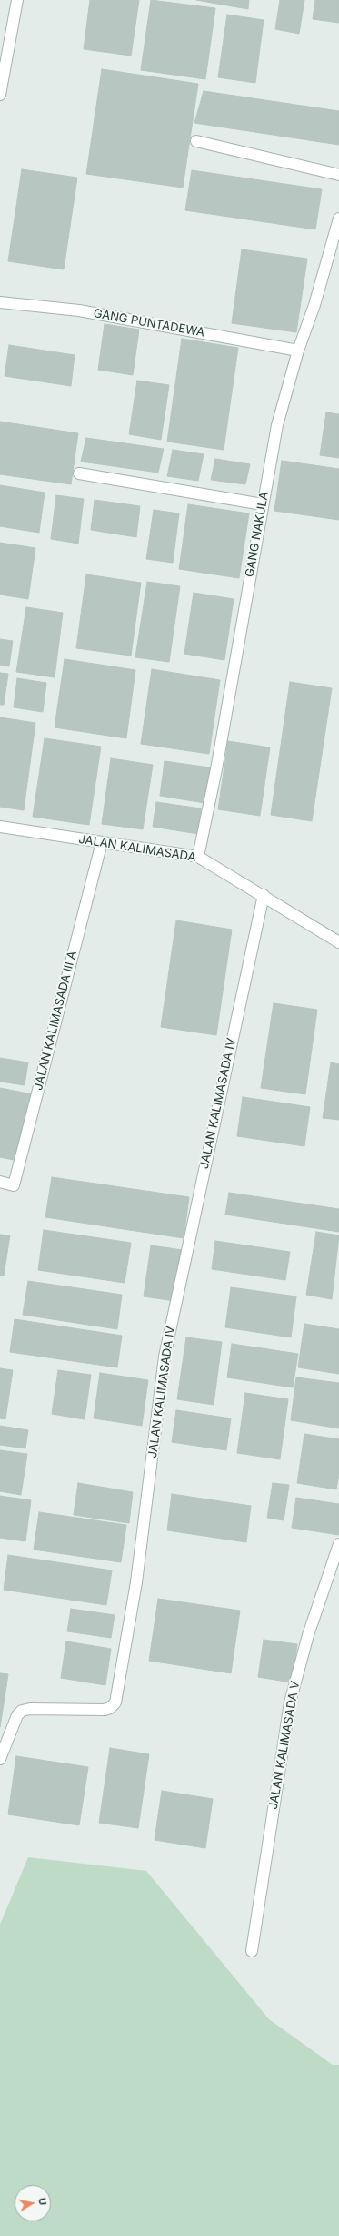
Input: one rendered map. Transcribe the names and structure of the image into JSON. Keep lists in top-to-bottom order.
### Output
{
  "streets": {
    "street": [
      "GANG PUNTADEWA",
      "GANG NAKULA",
      "JALAN KALIMASADA",
      "JALAN KALIMASADA III A",
      "JALAN KALIMASADA IV",
      "JALAN KALIMASADA V"
    ]
  },
  "crossings": [
    ["GANG PUNTADEWA", "GANG NAKULA"],
    ["GANG NAKULA", "JALAN KALIMASADA"],
    ["JALAN KALIMASADA", "JALAN KALIMASADA III A"],
    ["JALAN KALIMASADA", "JALAN KALIMASADA IV"]
  ],
  "north": "right"
}
